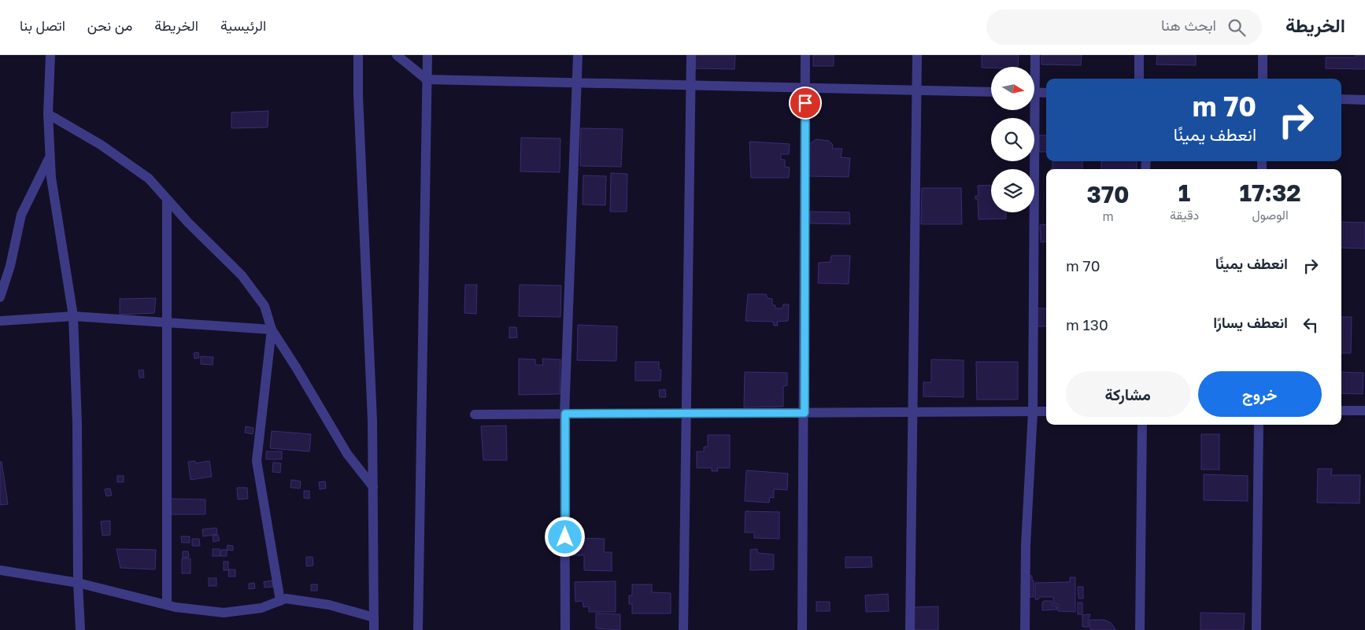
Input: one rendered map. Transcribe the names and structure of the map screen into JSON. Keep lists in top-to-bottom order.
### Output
{
  "north": "right",
  "page": {
    "header": "الخريطة",
    "search": "ابحث هنا",
    "nav": [
      "الرئيسية",
      "الخريطة",
      "من نحن",
      "اتصل بنا"
    ],
    "turn": ["70 m", "انعطف يمينًا"],
    "eta": [
      "17:32",
      "الوصول",
      "1",
      "دقيقة",
      "370",
      "m"
    ],
    "list": [
      {
        "name": "انعطف يمينًا",
        "value": "70 m"
      },
      {
        "name": "انعطف يسارًا",
        "value": "130 m"
      }
    ],
    "buttons": ["خروج", "مشاركة"]
  }
}
